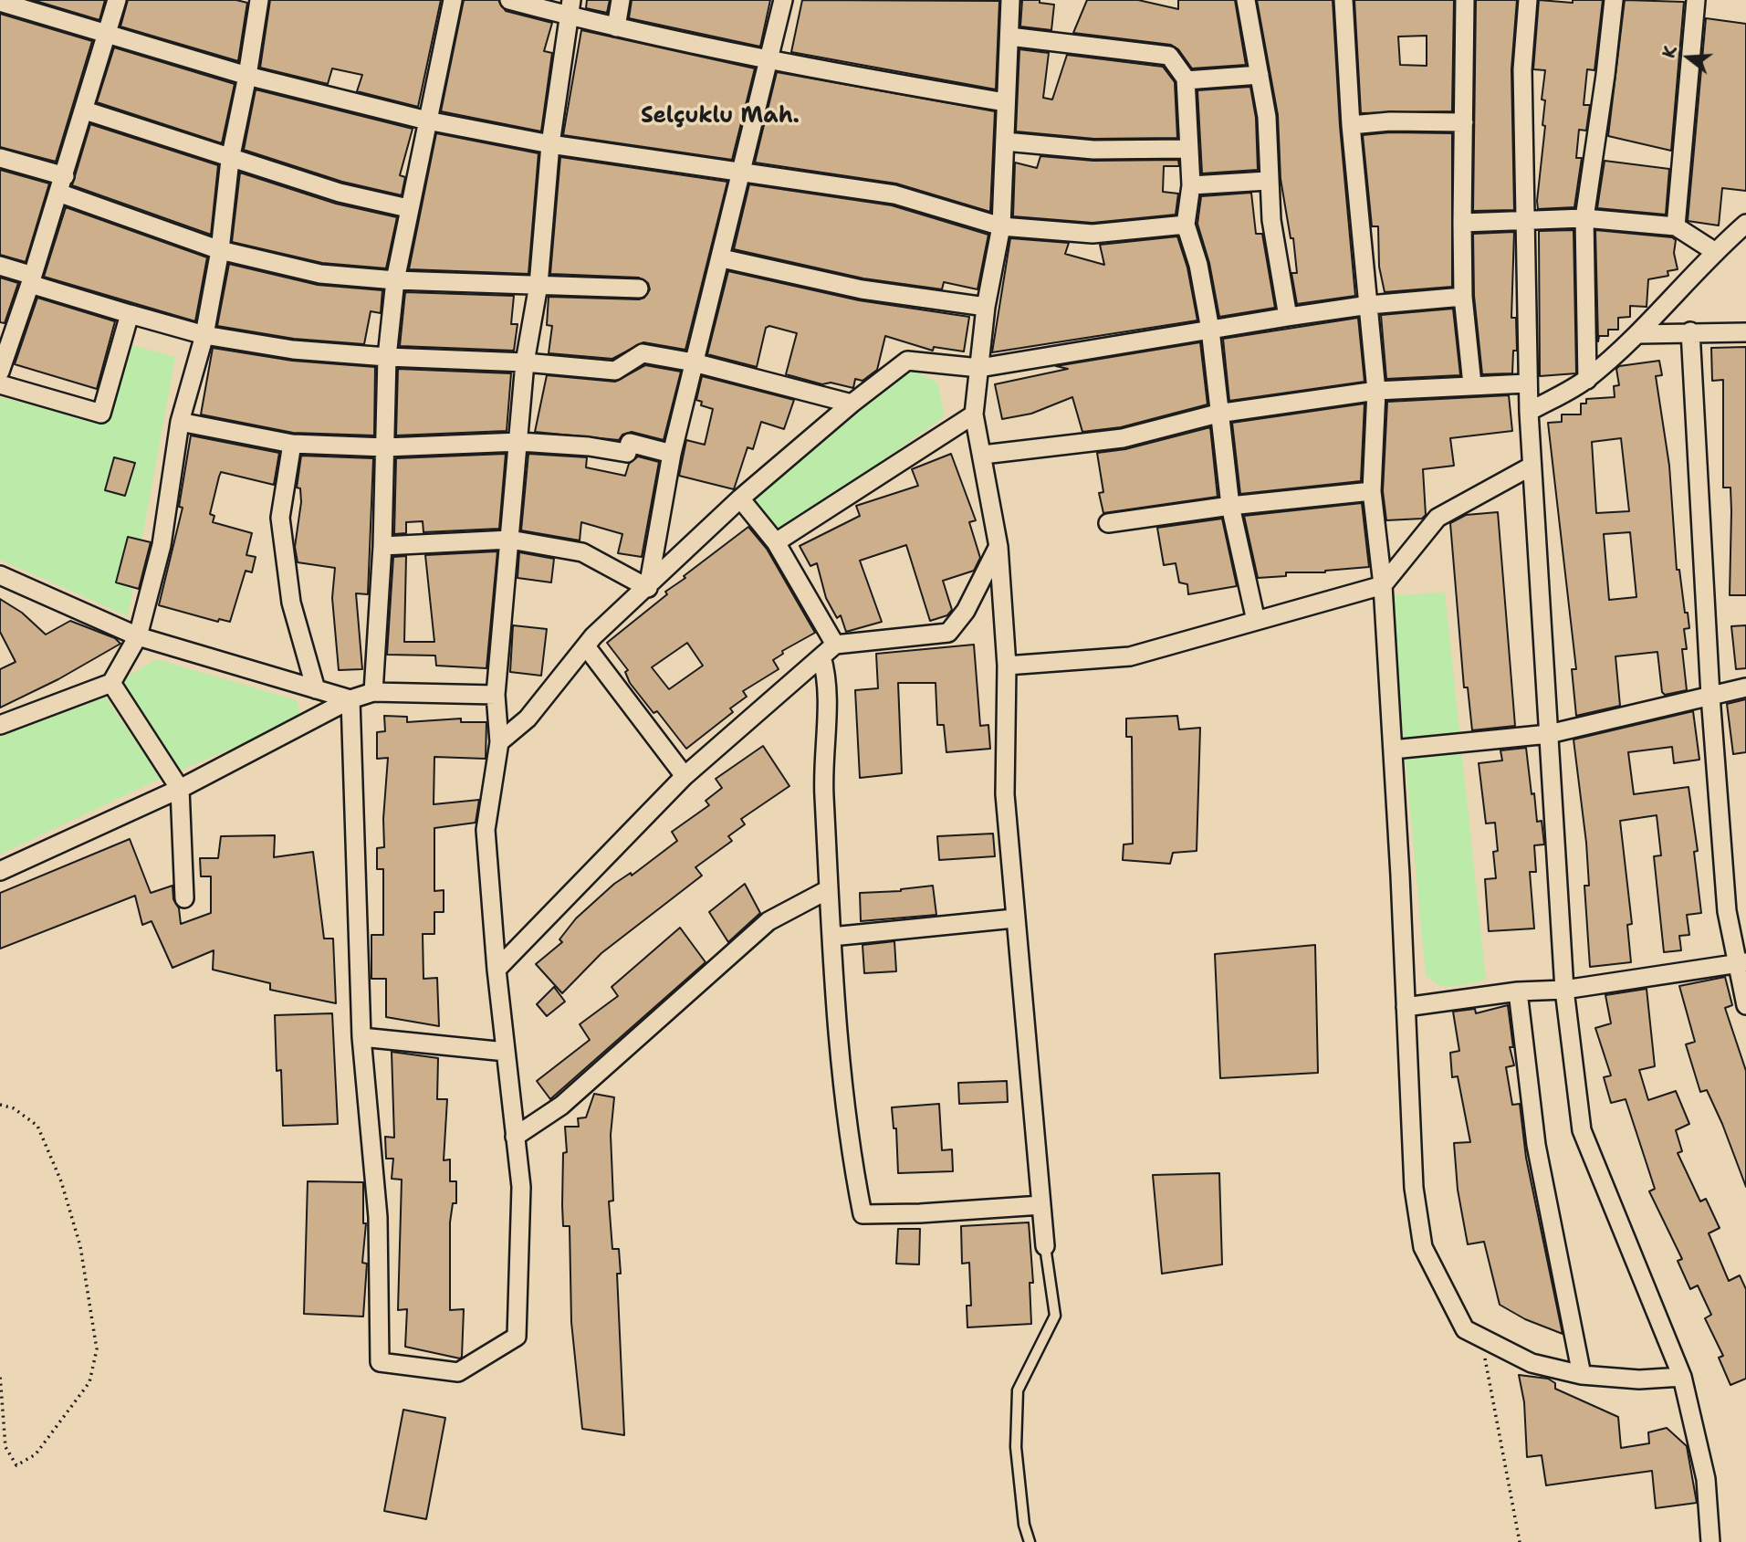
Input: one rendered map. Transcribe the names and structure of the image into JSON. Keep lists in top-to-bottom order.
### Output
{
  "districts": ["Selçuklu Mah."],
  "north": "left"
}
